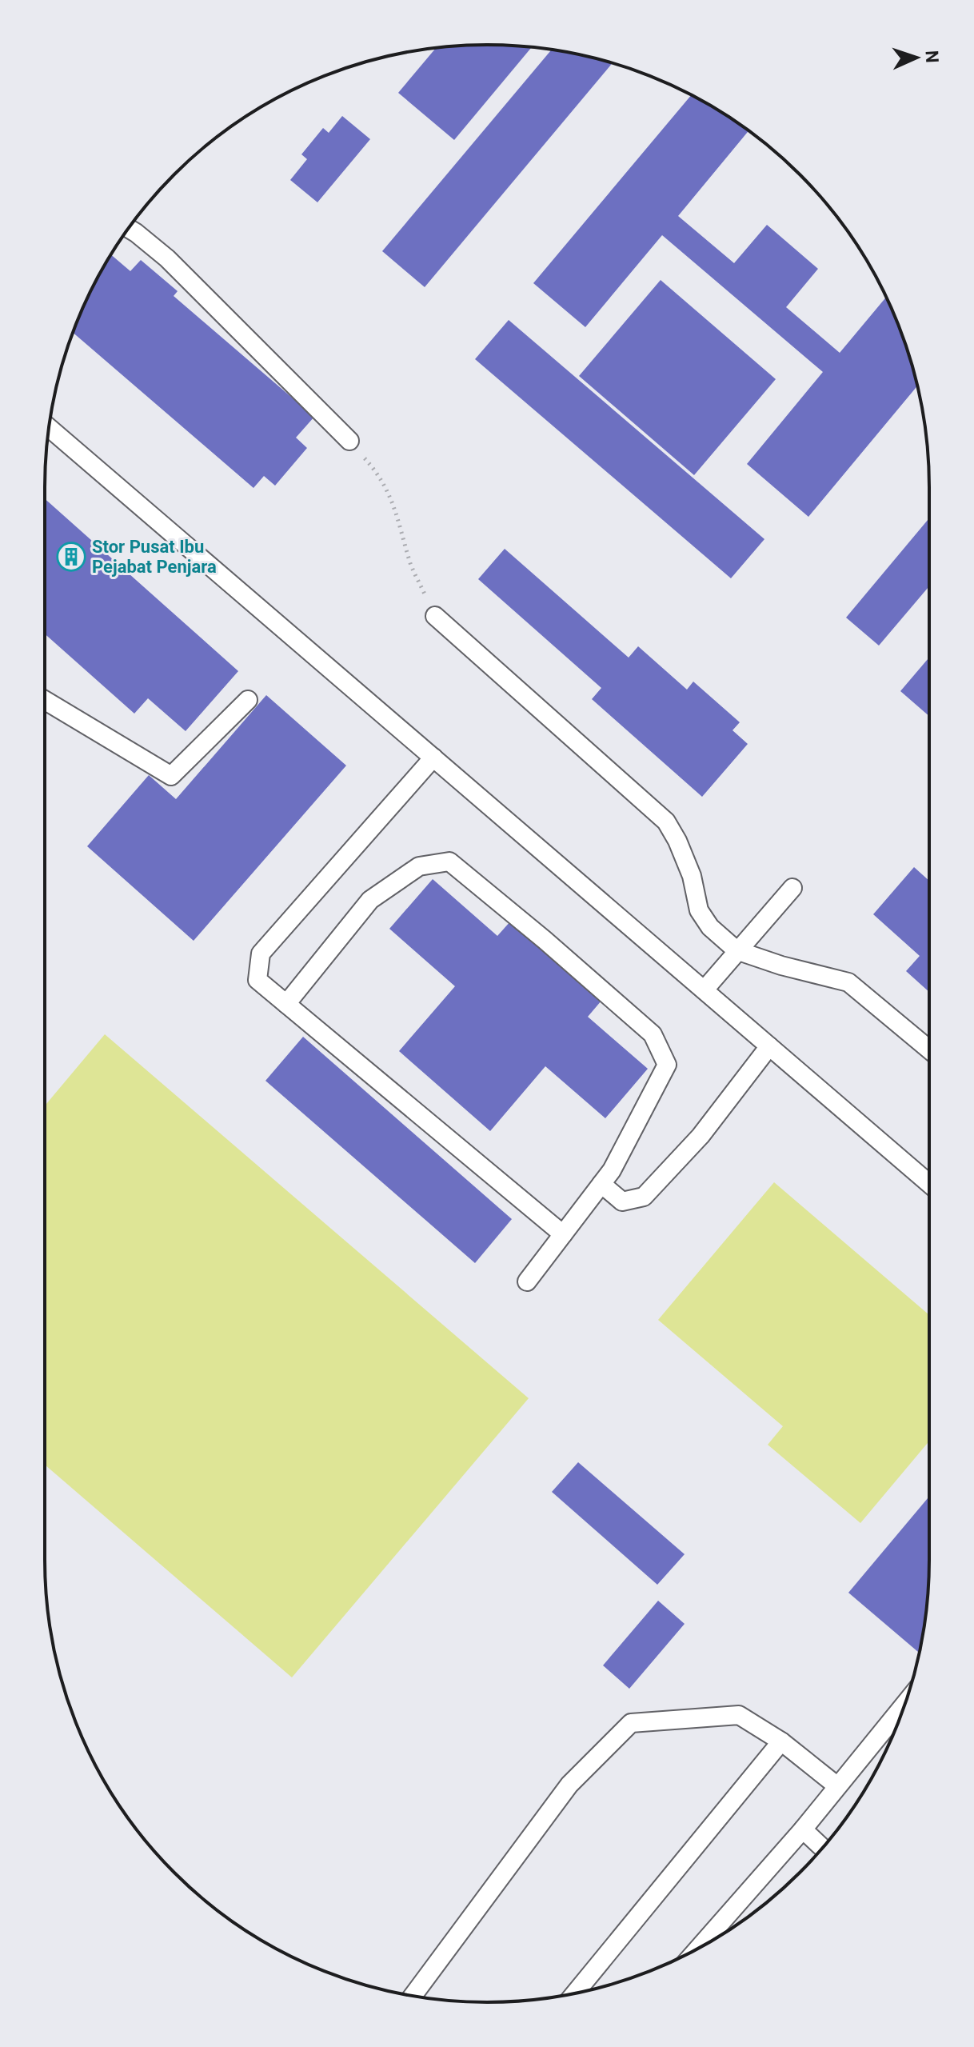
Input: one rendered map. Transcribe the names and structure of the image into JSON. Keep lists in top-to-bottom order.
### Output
{
  "places": {
    "building": ["Stor Pusat Ibu Pejabat Penjara"]
  },
  "north": "right"
}
